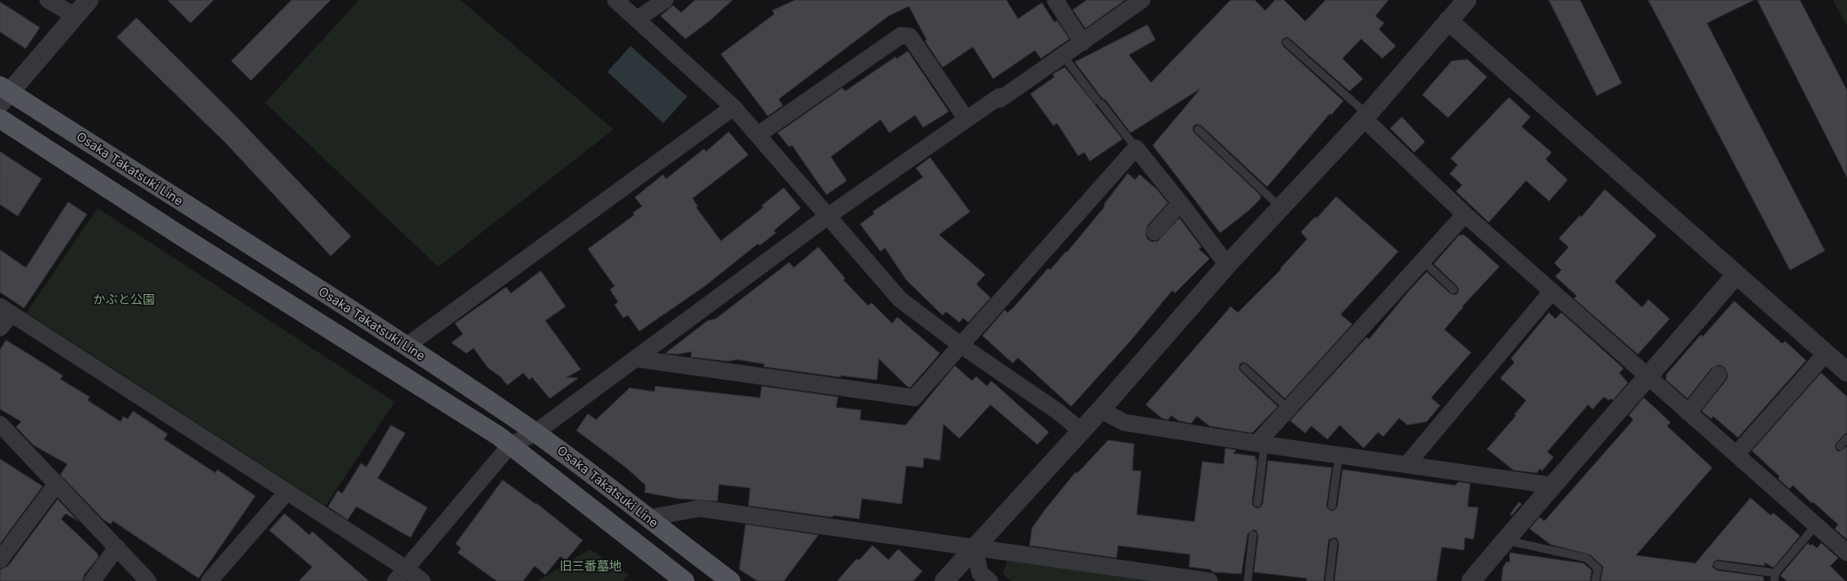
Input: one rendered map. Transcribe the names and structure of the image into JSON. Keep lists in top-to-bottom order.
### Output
{
  "streets": {
    "main road": ["Osaka Takatsuki Line"]
  },
  "parks": ["かぶと公園", "旧三番墓地"]
}
